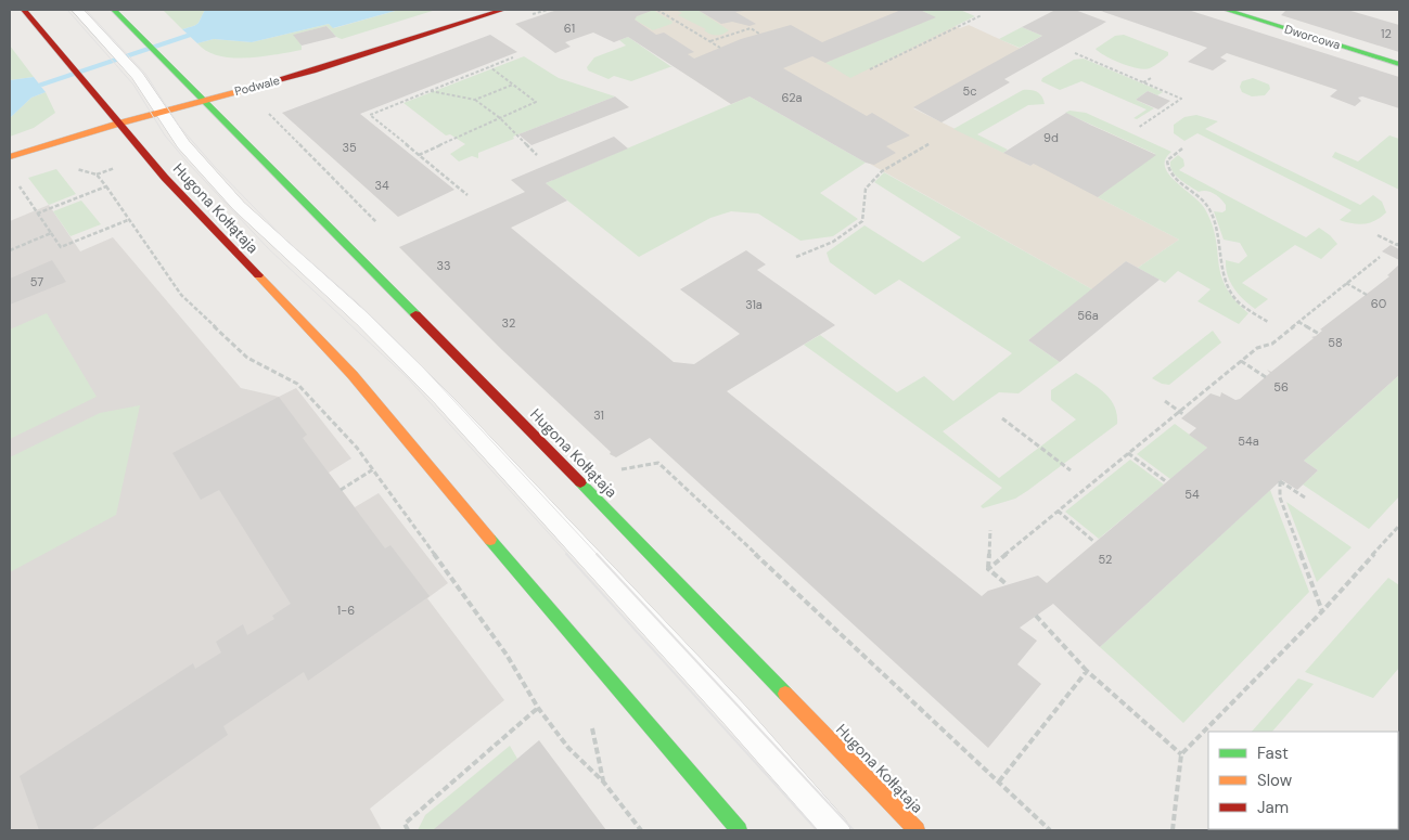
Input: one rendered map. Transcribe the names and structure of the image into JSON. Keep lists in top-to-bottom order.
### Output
{
  "streets": {
    "street": ["Dworcowa", "Podwale", "Hugona Kołłątaja"]
  },
  "crossings": [
    ["Podwale", "Hugona Kołłątaja"]
  ],
  "house_numbers": [
    "61",
    "12",
    "5c",
    "62a",
    "9d",
    "35",
    "34",
    "33",
    "57",
    "60",
    "31a",
    "56a",
    "32",
    "58",
    "56",
    "31",
    "54a",
    "54",
    "52",
    "1-6"
  ],
  "legend": ["Fast", "Slow", "Jam"]
}
